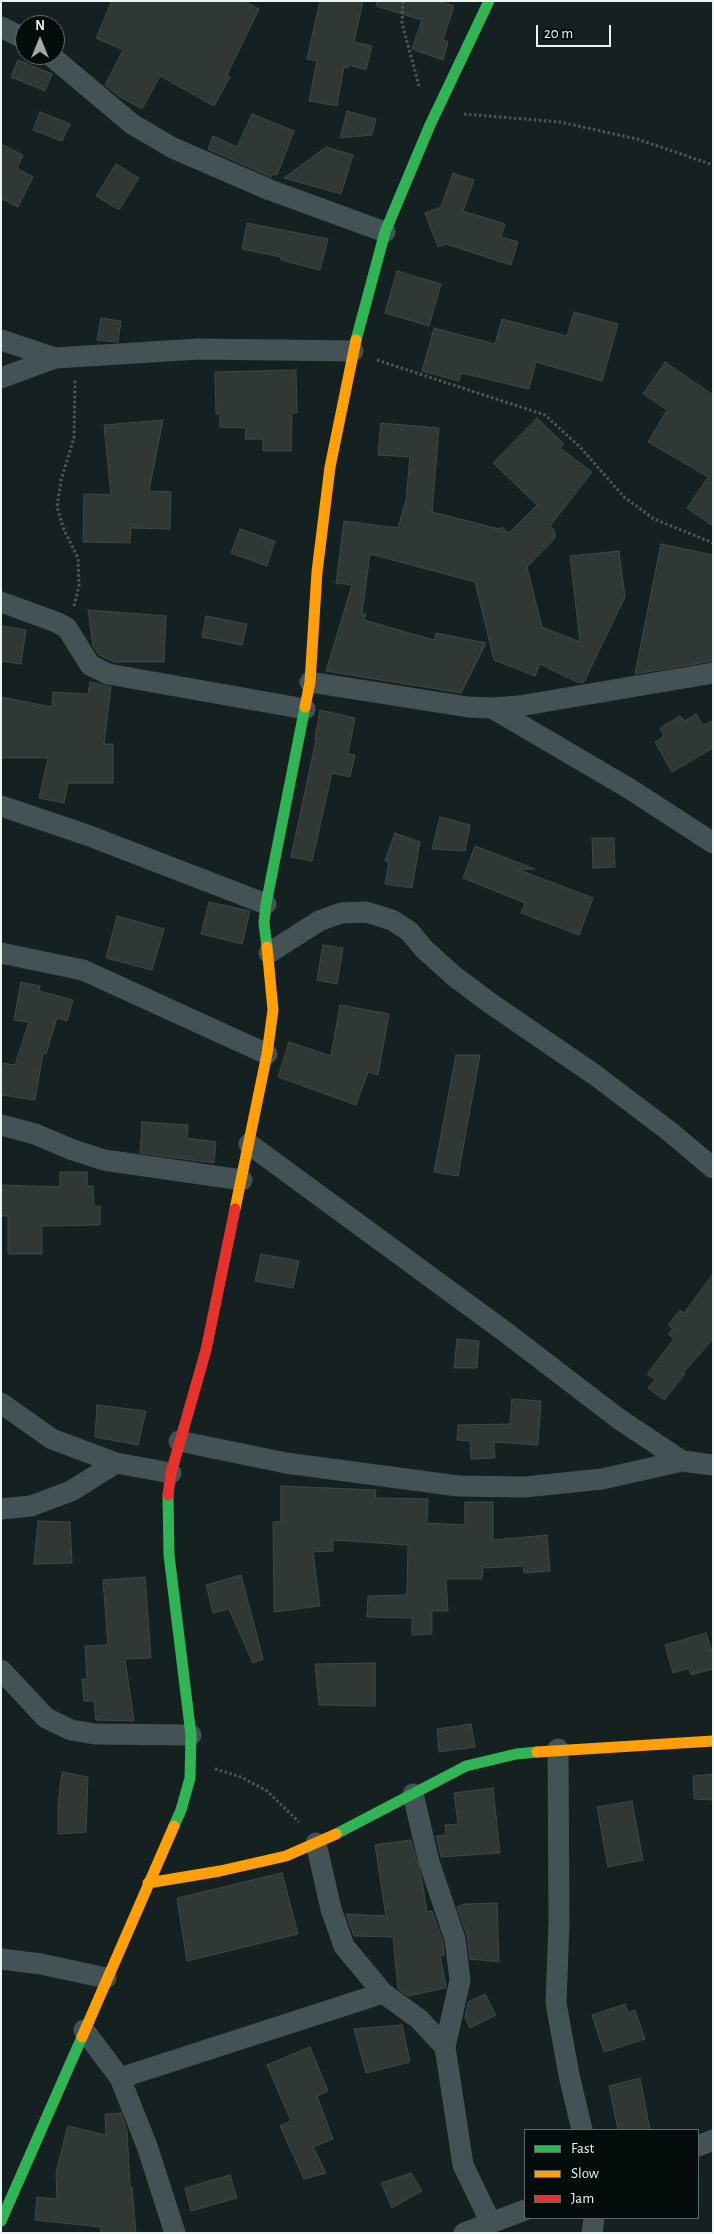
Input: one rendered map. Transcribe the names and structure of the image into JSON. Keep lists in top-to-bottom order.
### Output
{
  "legend": ["Fast", "Slow", "Jam"],
  "scale_bar": "20 m",
  "north": "top"
}
